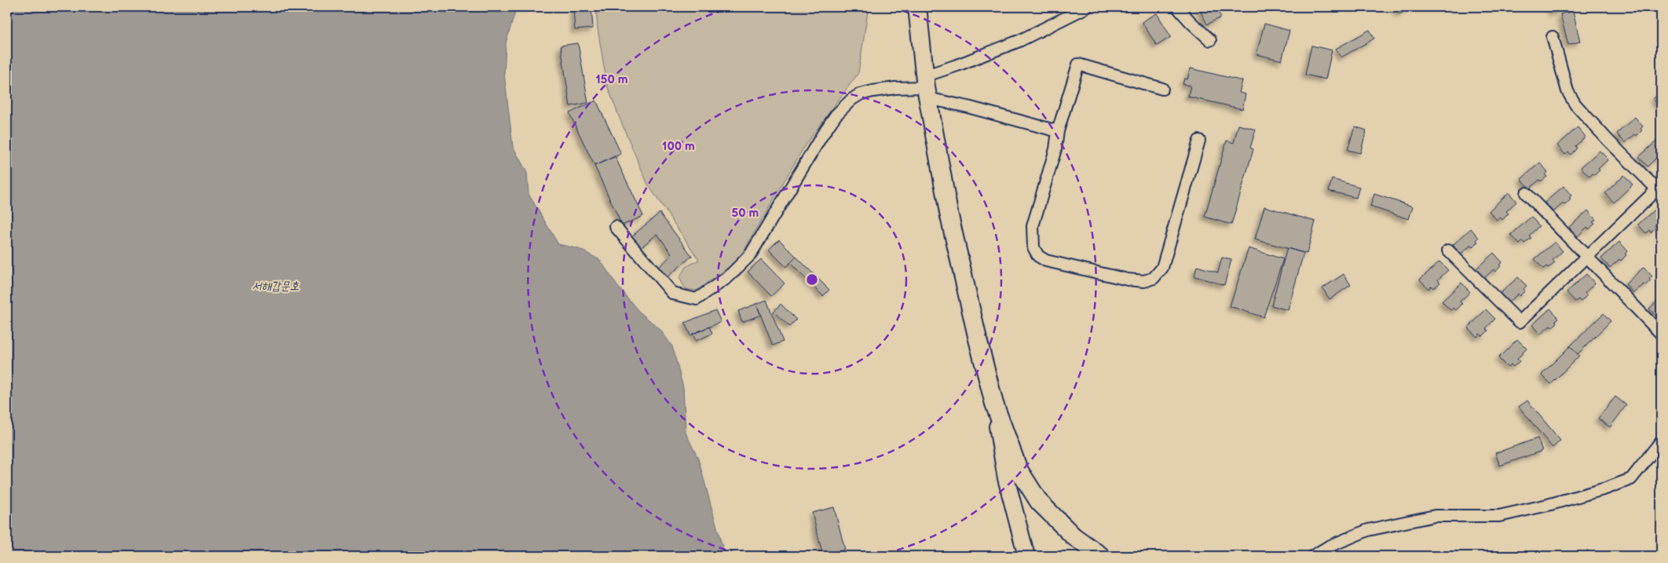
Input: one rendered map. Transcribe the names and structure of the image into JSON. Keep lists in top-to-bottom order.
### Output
{
  "water": ["서해갑문호"],
  "rings": ["150 m", "100 m", "50 m"]
}
